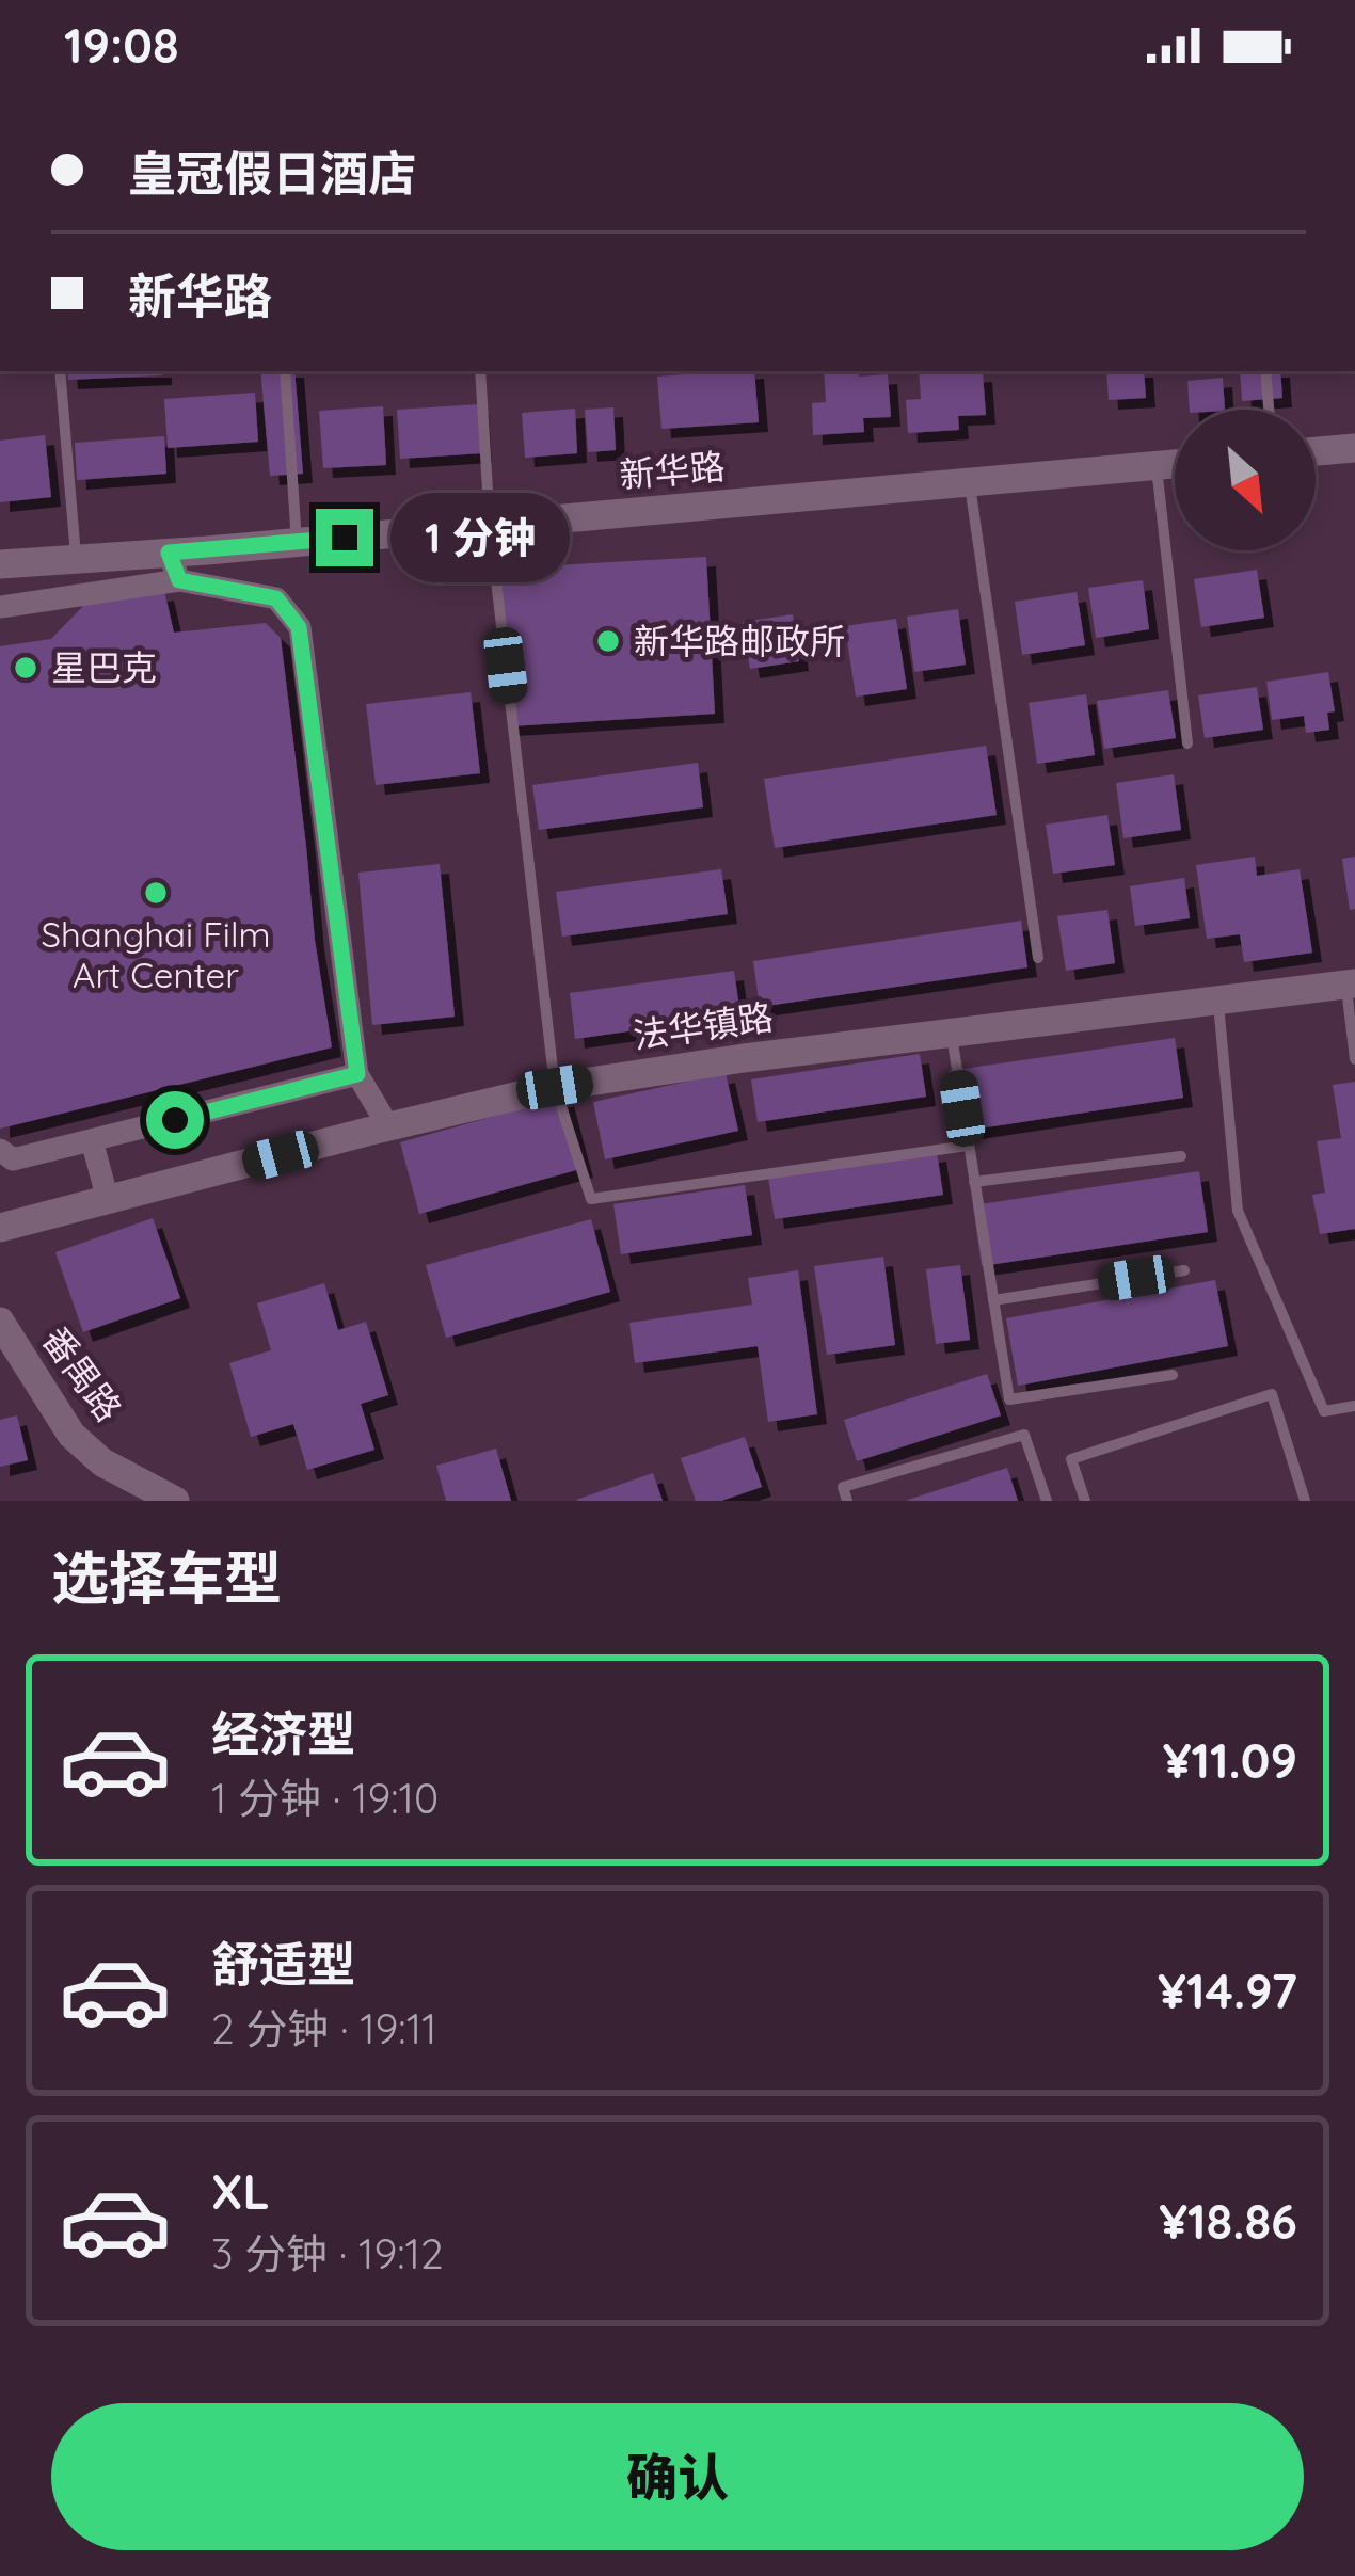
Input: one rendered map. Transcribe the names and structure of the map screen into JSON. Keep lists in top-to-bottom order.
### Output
{
  "streets": {
    "street": ["新华路", "法华镇路", "番禺路"]
  },
  "places": ["新华路邮政所", "星巴克", "Shanghai Film Art Center"],
  "north": "bottom right",
  "page": {
    "status": "19:08",
    "banner": ["皇冠假日酒店", "新华路"],
    "bubble": "1 分钟",
    "heading": "选择车型",
    "list": [
      {
        "name": "经济型",
        "note": "1 分钟 · 19:10",
        "value": "¥11.09"
      },
      {
        "name": "舒适型",
        "note": "2 分钟 · 19:11",
        "value": "¥14.97"
      },
      {
        "name": "XL",
        "note": "3 分钟 · 19:12",
        "value": "¥18.86"
      }
    ],
    "buttons": "确认"
  }
}
